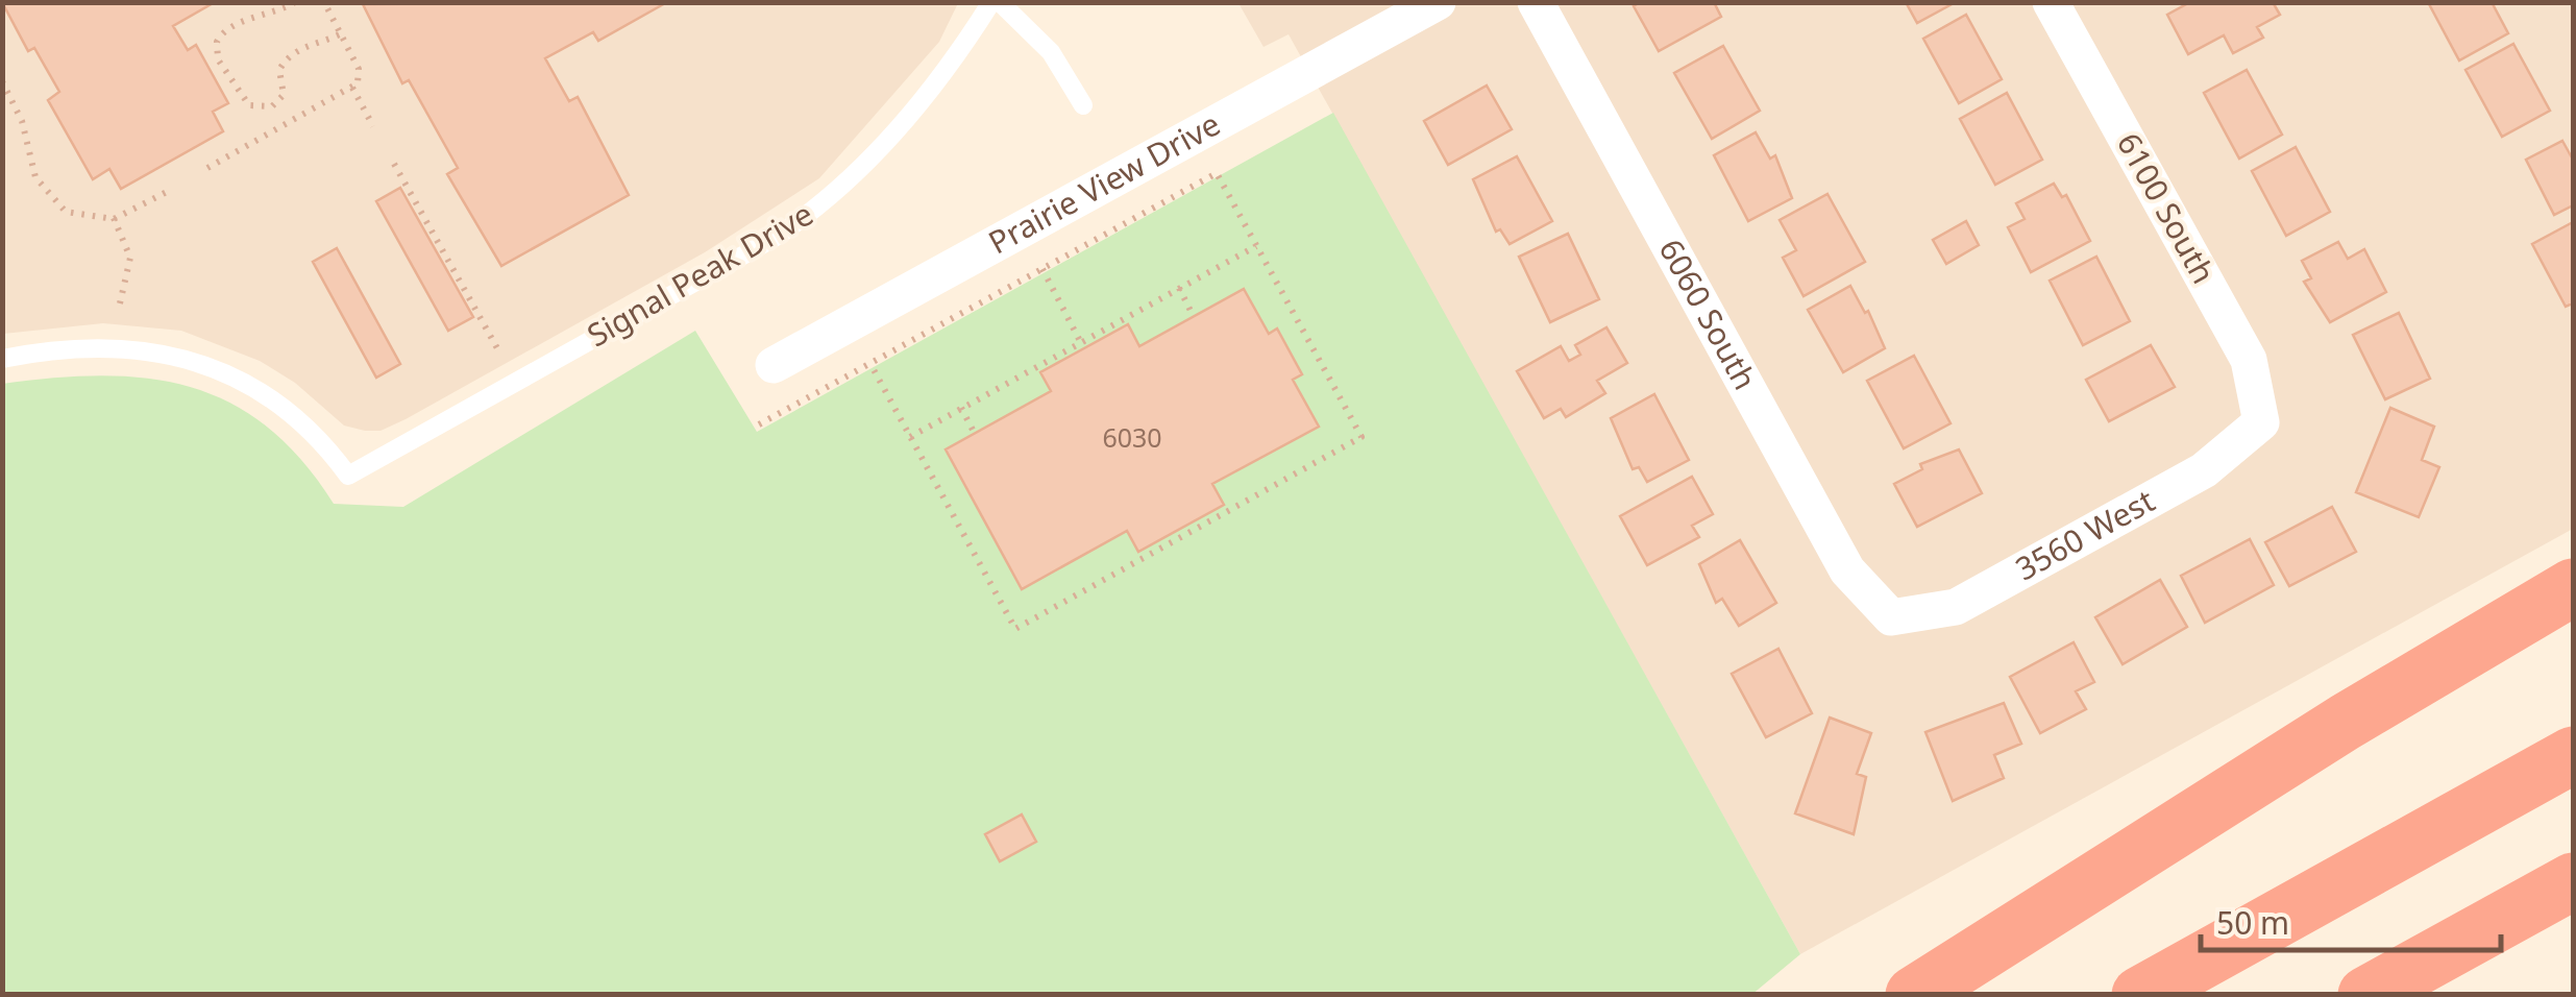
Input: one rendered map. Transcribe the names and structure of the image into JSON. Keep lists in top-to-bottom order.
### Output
{
  "streets": {
    "street": [
      "Prairie View Drive",
      "6100 South",
      "6060 South",
      "3560 West"
    ],
    "lane": ["Signal Peak Drive"]
  },
  "crossings": [
    ["6100 South", "3560 West"],
    ["6060 South", "3560 West"]
  ],
  "house_numbers": ["6030"],
  "scale_bar": "50 m"
}
